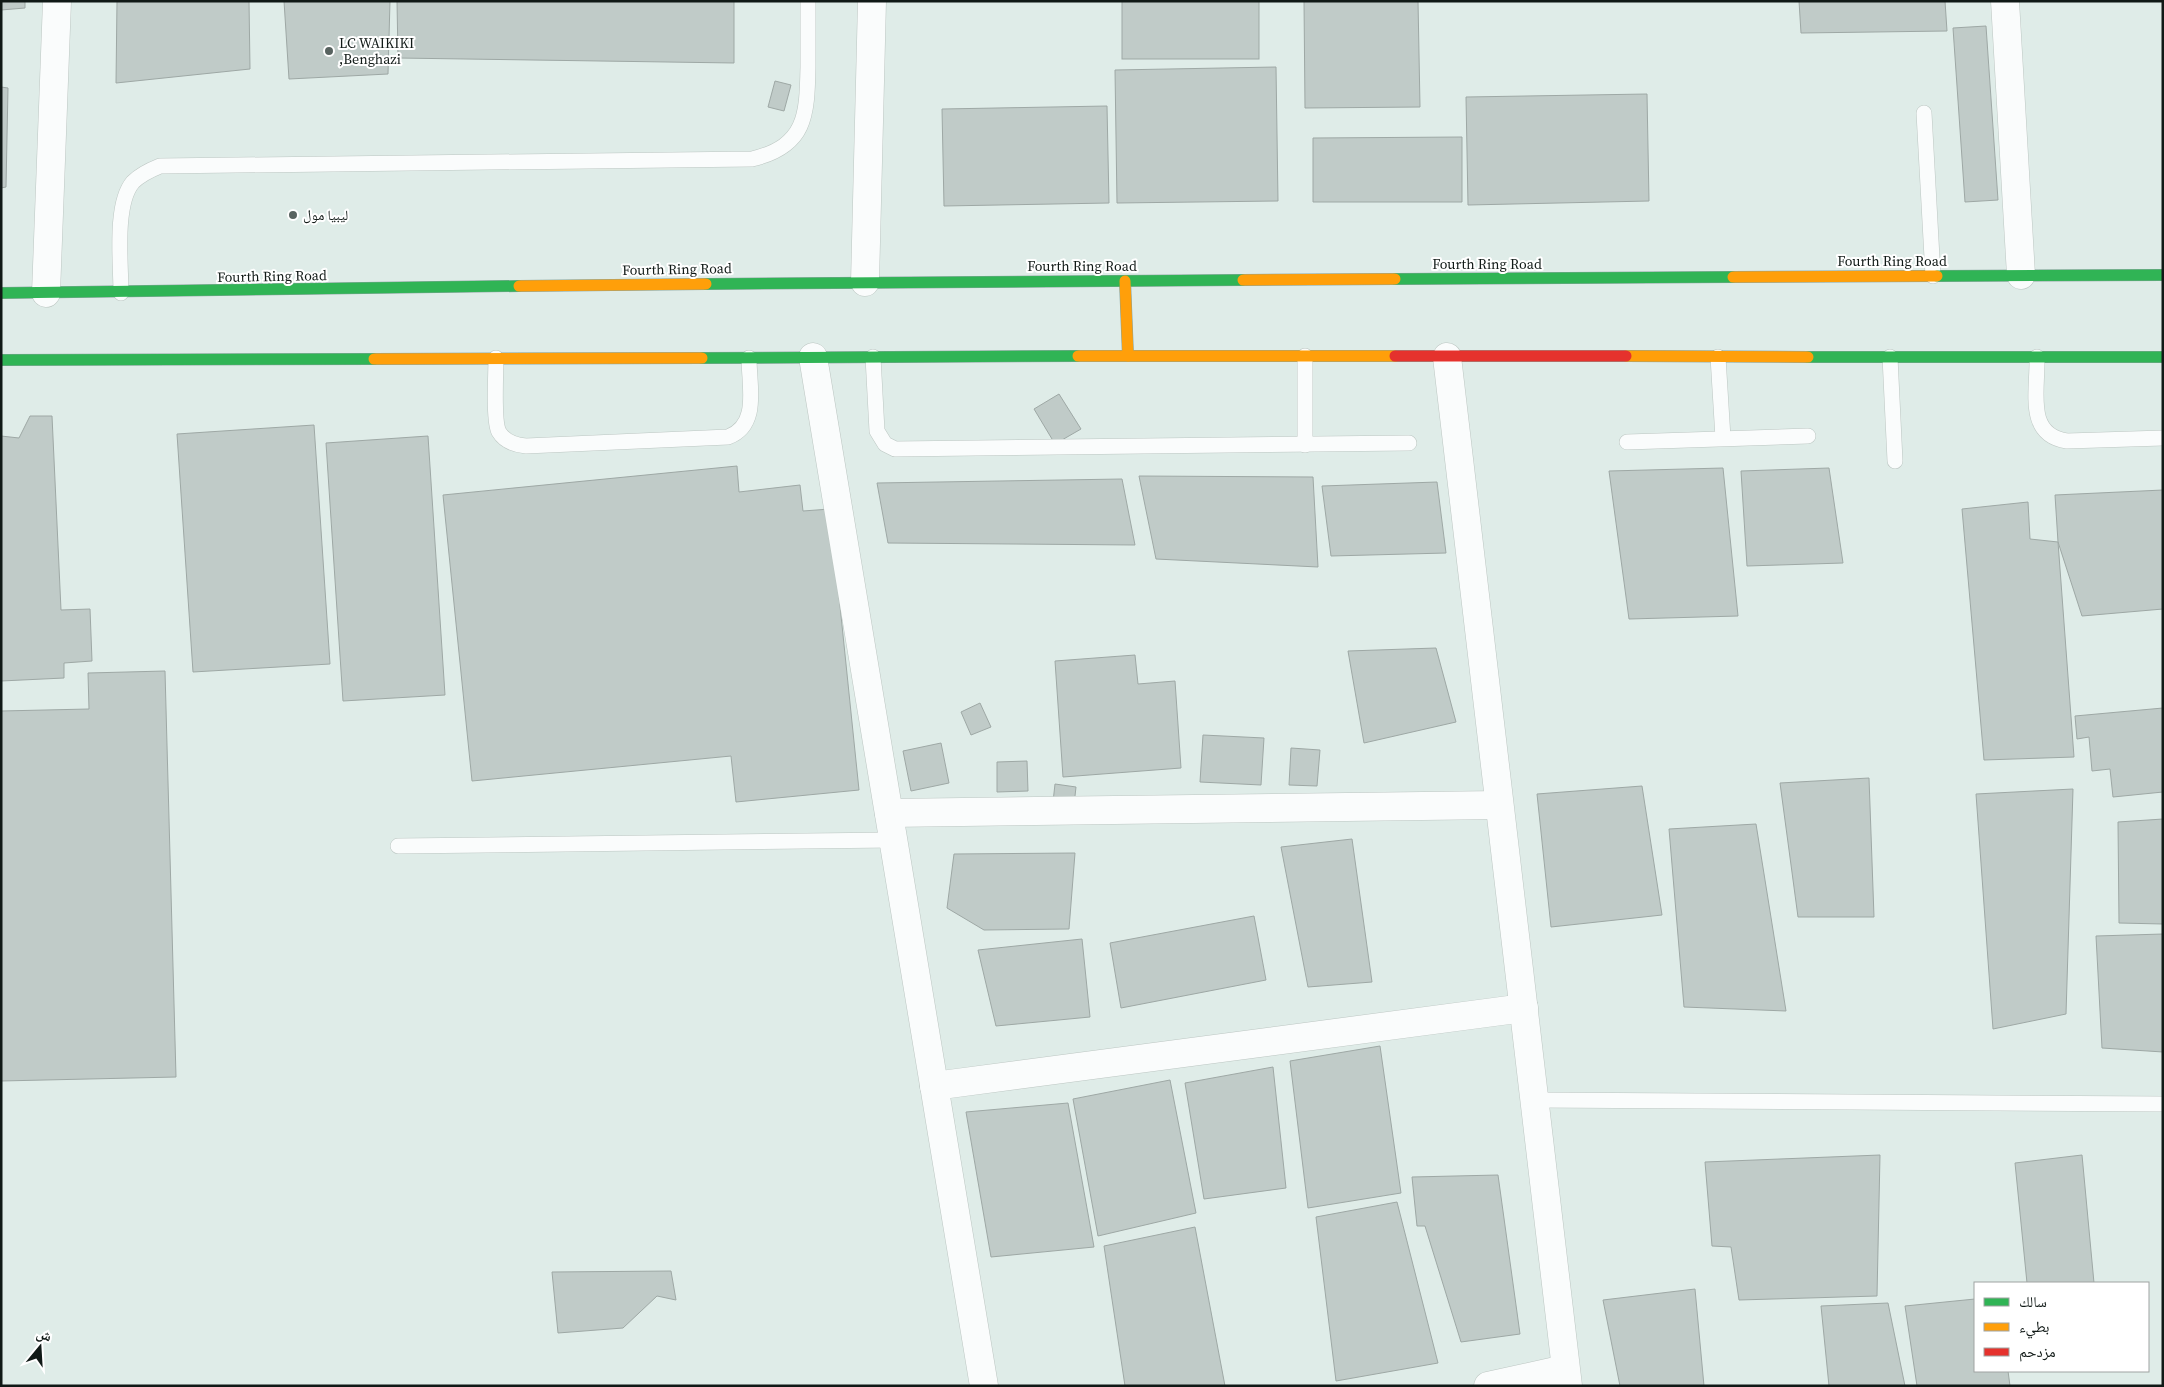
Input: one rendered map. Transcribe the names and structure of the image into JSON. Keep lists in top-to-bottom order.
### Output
{
  "streets": {
    "main road": ["Fourth Ring Road"]
  },
  "places": ["LC WAIKIKI ,Benghazi", "ليبيا مول"],
  "legend": ["سالك", "بطيء", "مزدحم"],
  "north": "top"
}
